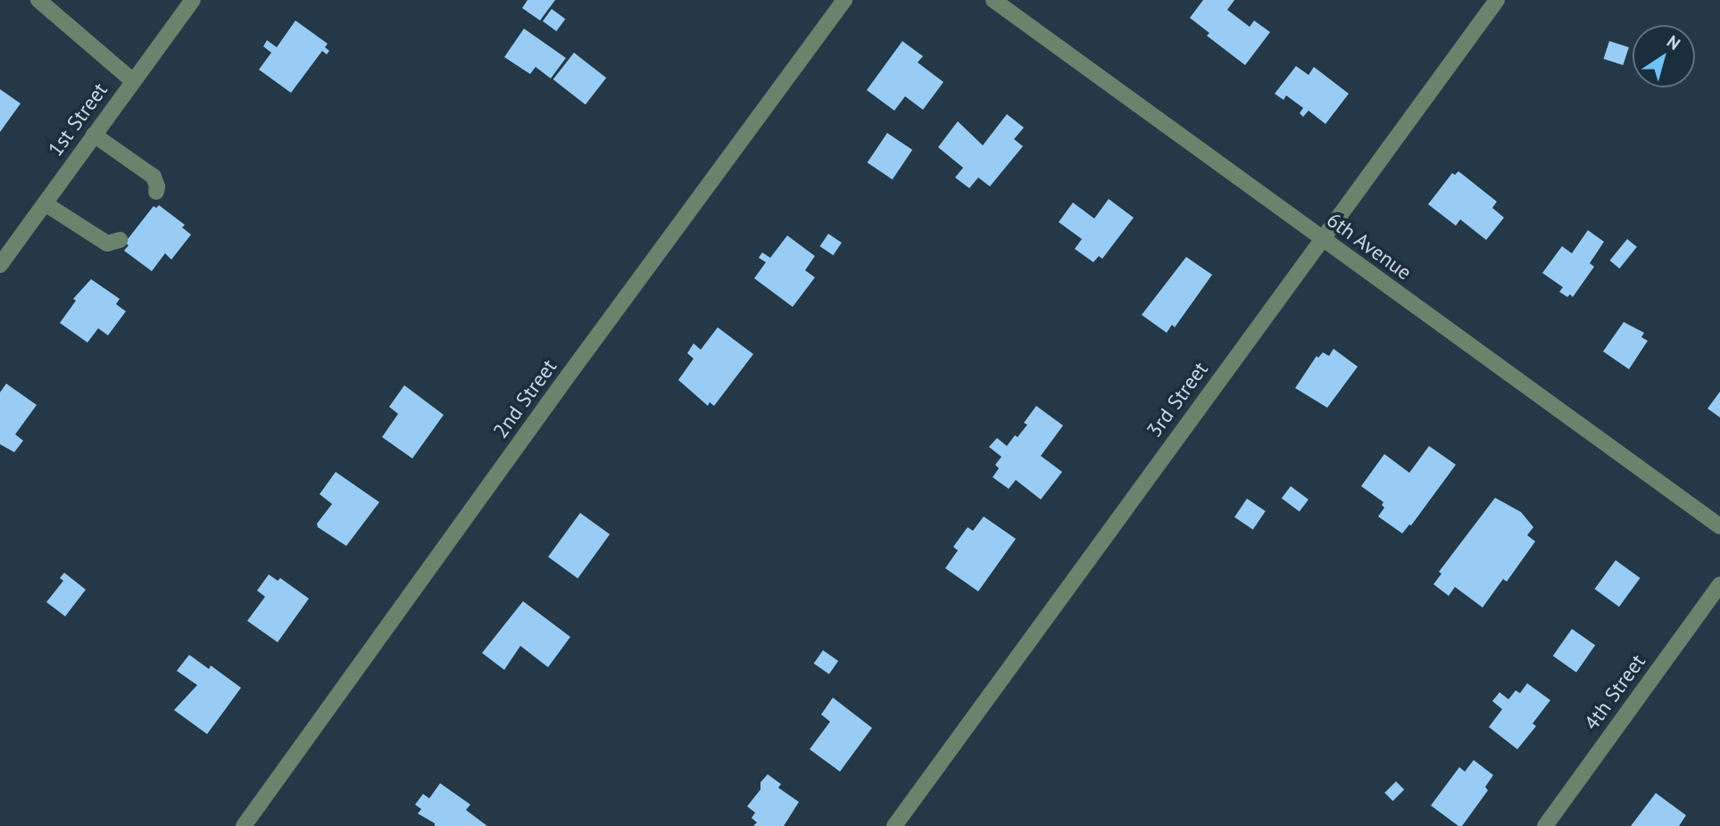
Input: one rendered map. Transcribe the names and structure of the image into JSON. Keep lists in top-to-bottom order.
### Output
{
  "streets": {
    "street": [
      "1st Street",
      "6th Avenue",
      "2nd Street",
      "3rd Street",
      "4th Street"
    ]
  },
  "crossings": [
    ["6th Avenue", "3rd Street"]
  ],
  "north": "top right"
}
